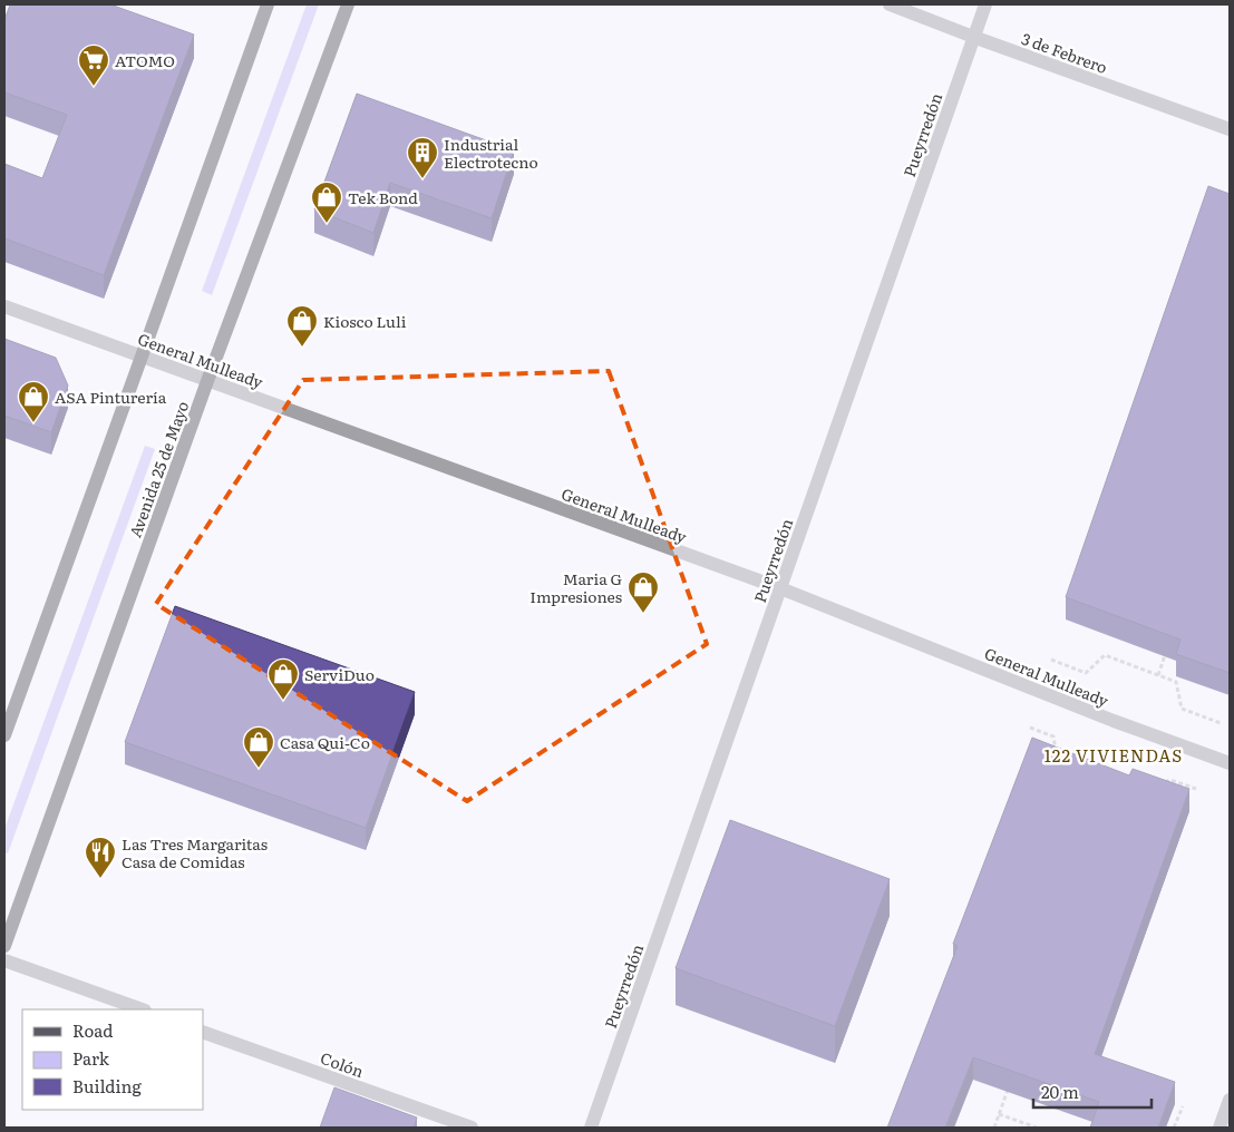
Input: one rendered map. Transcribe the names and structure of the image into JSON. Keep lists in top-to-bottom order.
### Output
{
  "streets": {
    "main road": ["Avenida 25 de Mayo"],
    "street": [
      "3 de Febrero",
      "Pueyrredón",
      "General Mulleady",
      "Colón"
    ]
  },
  "crossings": [
    ["3 de Febrero", "Pueyrredón"],
    ["Pueyrredón", "General Mulleady"],
    ["General Mulleady", "Avenida 25 de Mayo"]
  ],
  "districts": ["122 VIVIENDAS"],
  "places": {
    "supermarket": ["ATOMO"],
    "building": ["Industrial Electrotecno"],
    "shop": [
      "Tek Bond",
      "Kiosco Luli",
      "ASA Pinturería",
      "Maria G Impresiones",
      "ServiDuo",
      "Casa Qui-Co"
    ],
    "restaurant": ["Las Tres Margaritas Casa de Comidas"]
  },
  "legend": ["Road", "Park", "Building"],
  "scale_bar": "20 m"
}
